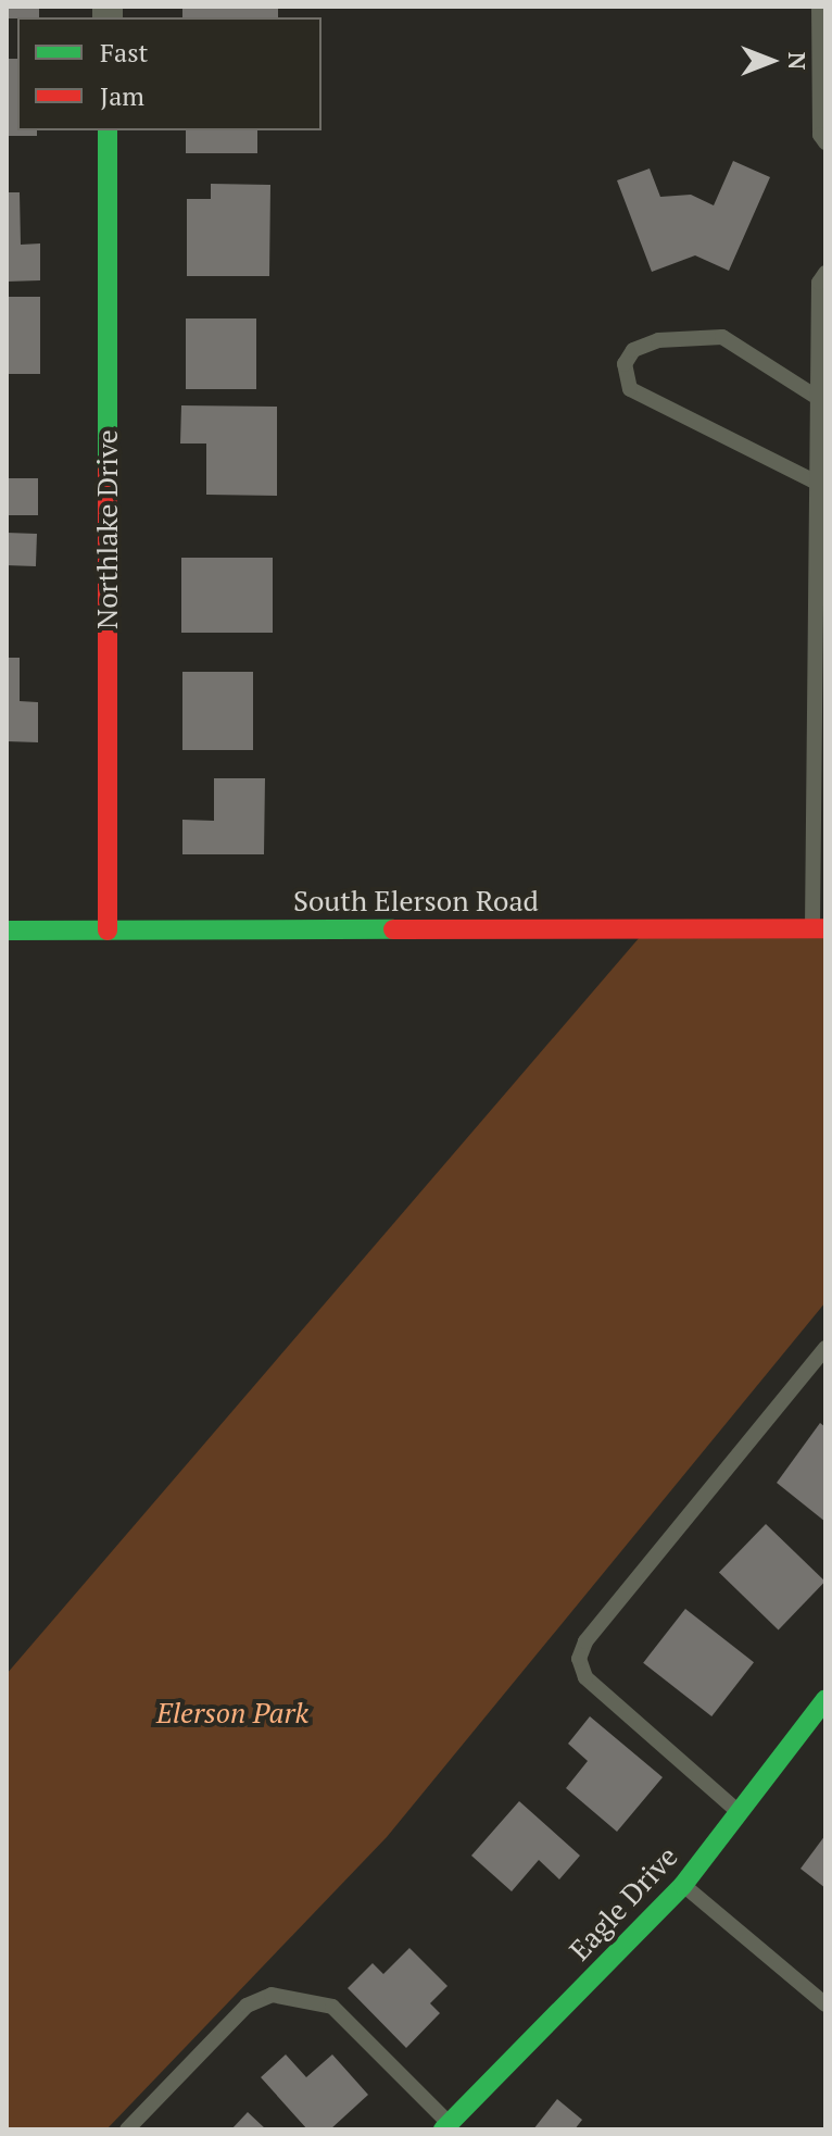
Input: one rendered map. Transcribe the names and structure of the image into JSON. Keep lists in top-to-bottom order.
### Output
{
  "streets": {
    "street": ["Northlake Drive", "South Elerson Road", "Eagle Drive"]
  },
  "crossings": [
    ["Northlake Drive", "South Elerson Road"]
  ],
  "parks": ["Elerson Park"],
  "legend": ["Fast", "Jam"],
  "north": "right"
}
